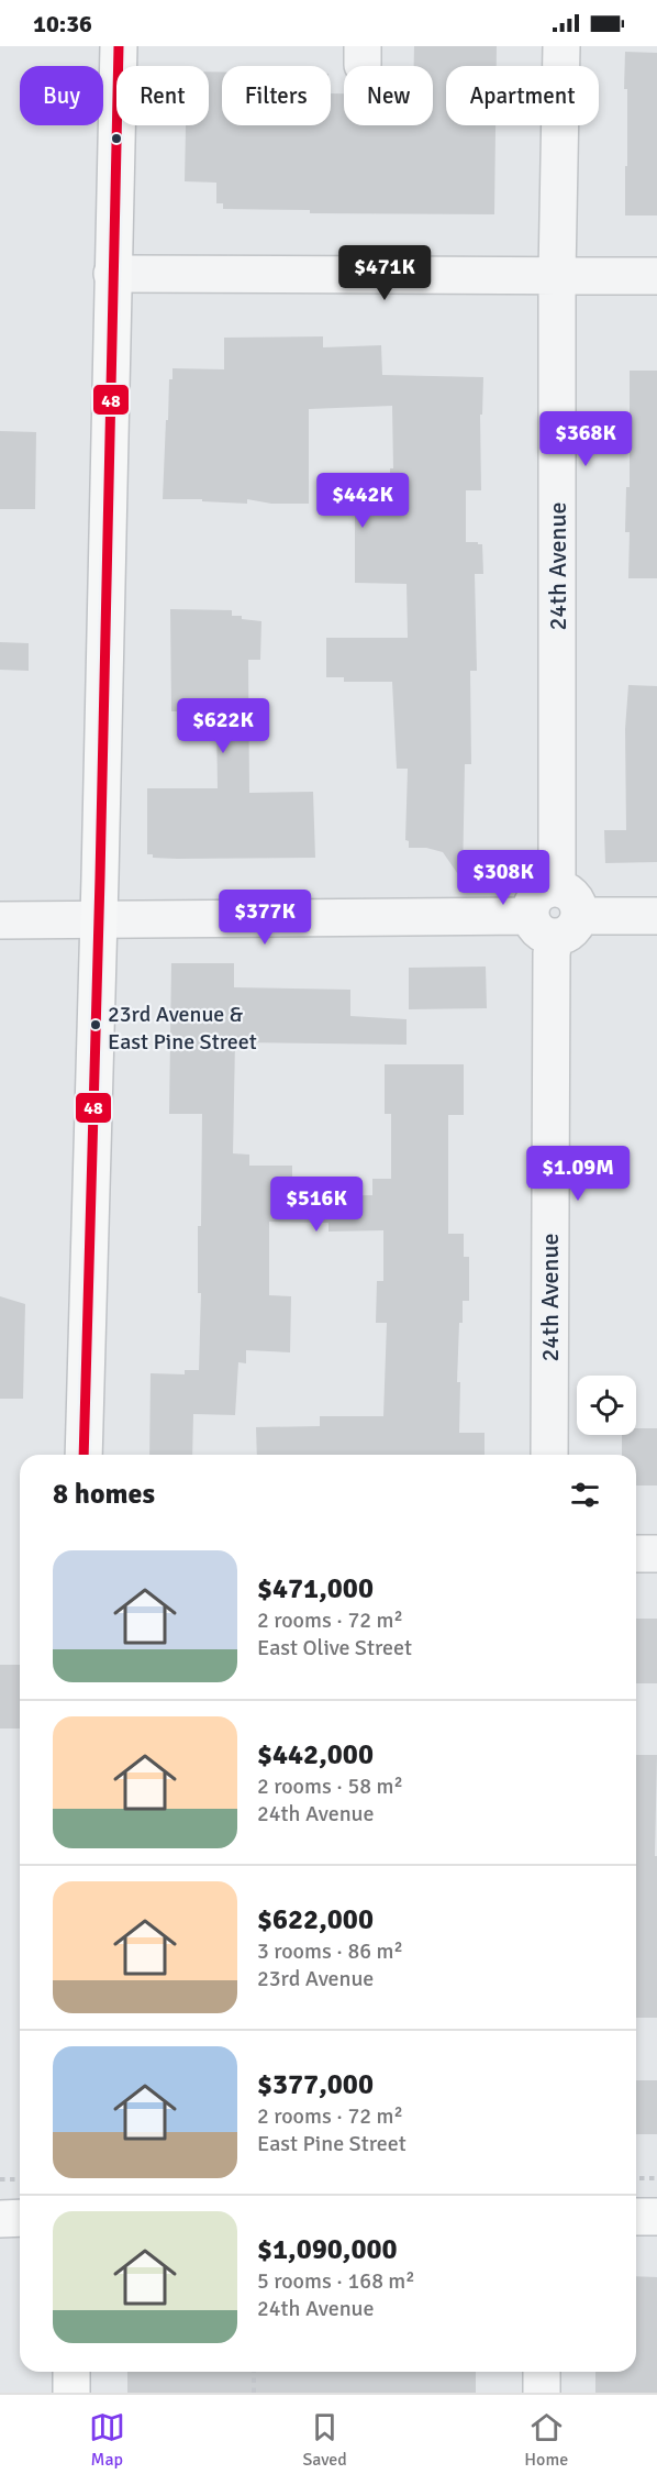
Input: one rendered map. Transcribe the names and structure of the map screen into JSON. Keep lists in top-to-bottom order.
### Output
{
  "streets": {
    "street": ["24th Avenue"]
  },
  "places": ["23rd Avenue & East Pine Street"],
  "lines": ["transit line 48"],
  "page": {
    "status": "10:36",
    "chip": [
      "Buy",
      "Rent",
      "Filters",
      "New",
      "Apartment"
    ],
    "price": [
      "$471K",
      "$368K",
      "$442K",
      "$622K",
      "$308K",
      "$377K",
      "$1.09M",
      "$516K"
    ],
    "heading": "8 homes",
    "list": [
      {
        "name": "$471,000",
        "note": "2 rooms · 72 m² · East Olive Street"
      },
      {
        "name": "$442,000",
        "note": "2 rooms · 58 m² · 24th Avenue"
      },
      {
        "name": "$622,000",
        "note": "3 rooms · 86 m² · 23rd Avenue"
      },
      {
        "name": "$377,000",
        "note": "2 rooms · 72 m² · East Pine Street"
      },
      {
        "name": "$1,090,000",
        "note": "5 rooms · 168 m² · 24th Avenue"
      }
    ],
    "tabs": ["Map", "Saved", "Home"]
  }
}
